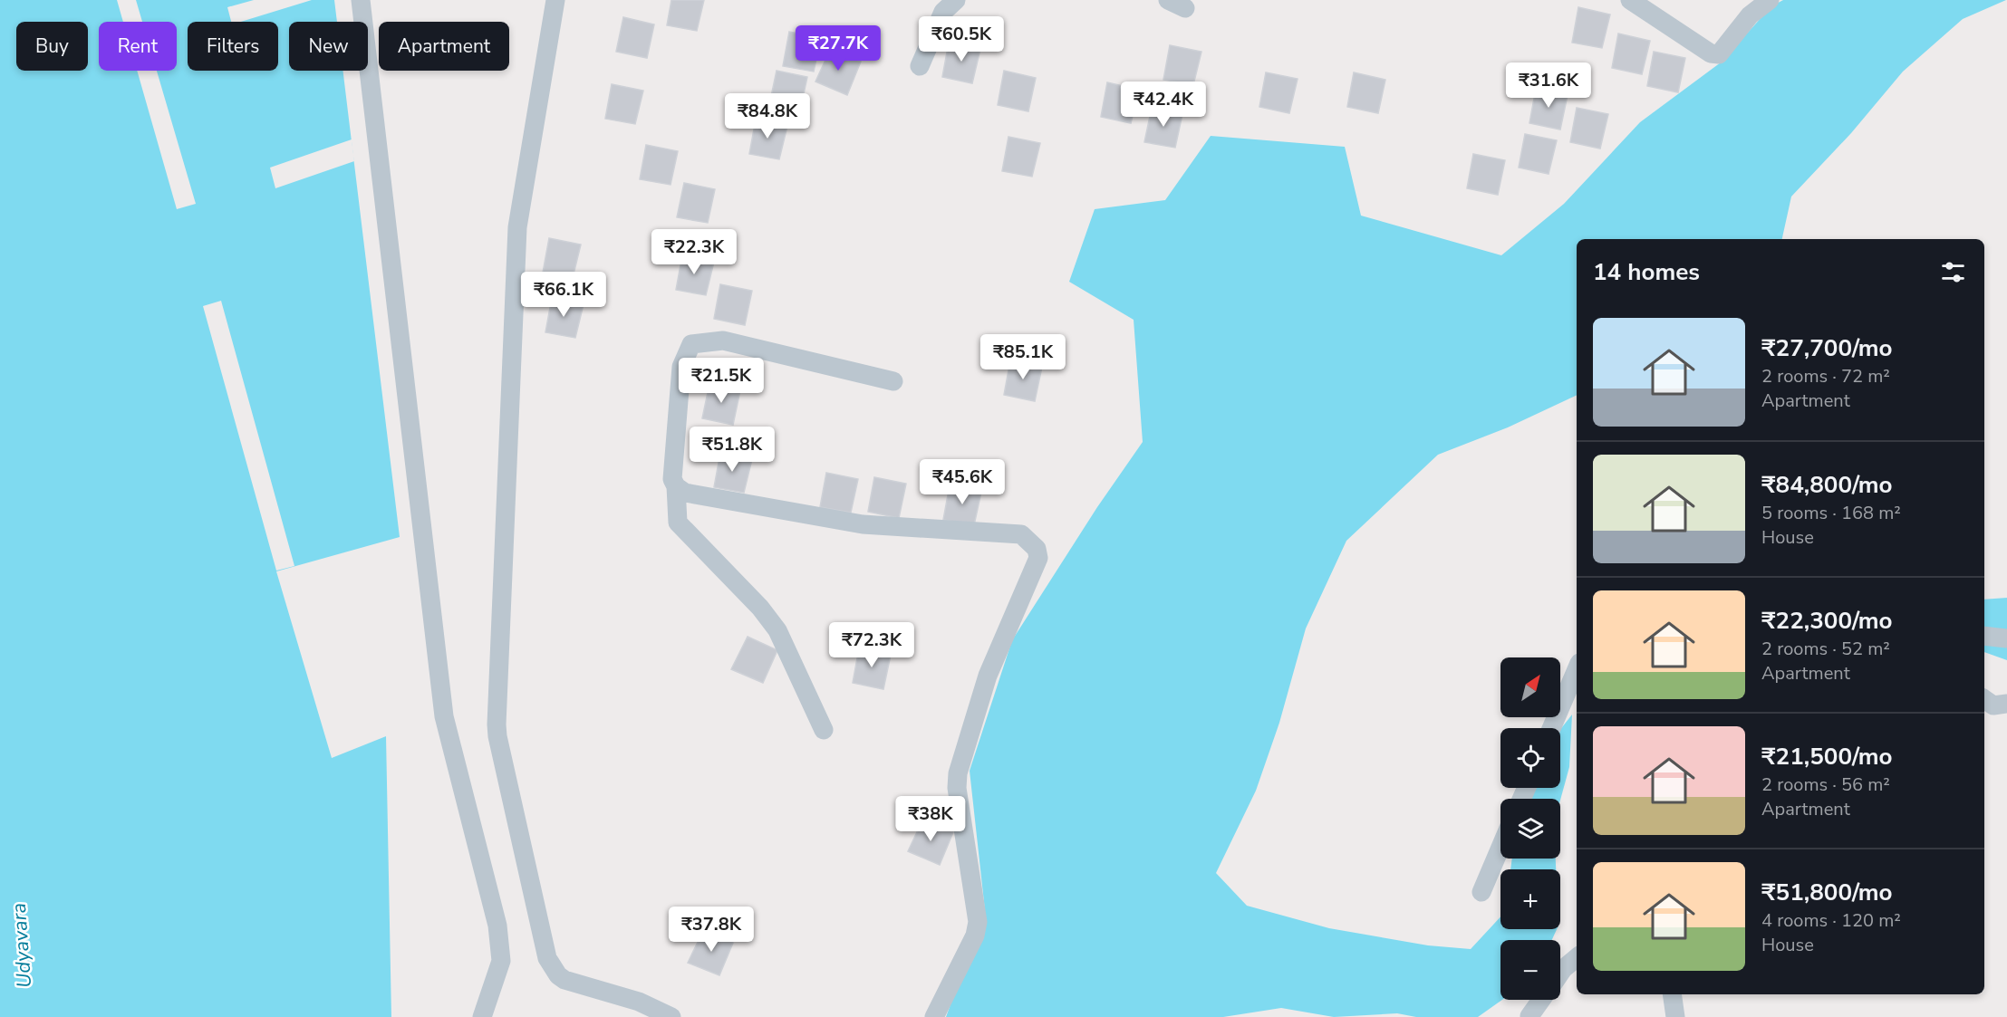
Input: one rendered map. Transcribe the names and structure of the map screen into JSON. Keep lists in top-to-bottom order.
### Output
{
  "water": ["Udyavara"],
  "north": "top right",
  "page": {
    "price": [
      "₹60.5K",
      "₹27.7K",
      "₹31.6K",
      "₹42.4K",
      "₹84.8K",
      "₹22.3K",
      "₹66.1K",
      "₹85.1K",
      "₹21.5K",
      "₹51.8K",
      "₹45.6K",
      "₹72.3K",
      "₹38K",
      "₹37.8K"
    ],
    "chip": [
      "Buy",
      "Rent",
      "Filters",
      "New",
      "Apartment"
    ],
    "heading": "14 homes",
    "list": [
      {
        "name": "₹27,700/mo",
        "note": "2 rooms · 72 m² · Apartment"
      },
      {
        "name": "₹84,800/mo",
        "note": "5 rooms · 168 m² · House"
      },
      {
        "name": "₹22,300/mo",
        "note": "2 rooms · 52 m² · Apartment"
      },
      {
        "name": "₹21,500/mo",
        "note": "2 rooms · 56 m² · Apartment"
      },
      {
        "name": "₹51,800/mo",
        "note": "4 rooms · 120 m² · House"
      }
    ],
    "map_buttons": ["+", "−"]
  }
}
